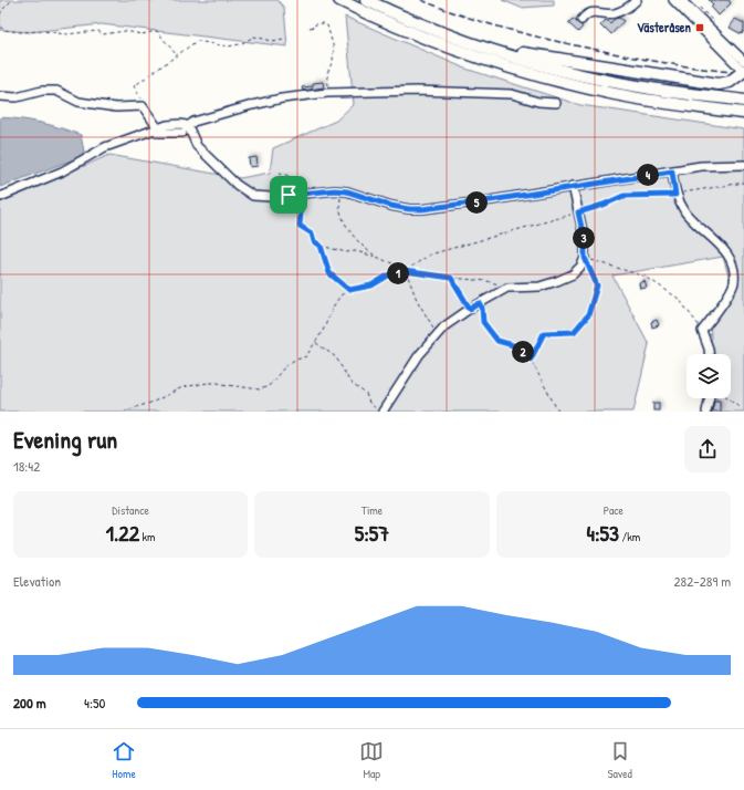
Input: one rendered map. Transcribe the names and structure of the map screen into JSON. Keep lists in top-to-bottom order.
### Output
{
  "places": {
    "transit": ["Västeråsen"]
  },
  "page": {
    "pins": [
      "4",
      "5",
      "3",
      "1",
      "2"
    ],
    "heading": ["Evening run", "18:42"],
    "stats": [
      ["Distance", "1.22 km"],
      ["Time", "5:57"],
      ["Pace", "4:53 /km"]
    ],
    "chart": ["Elevation", "282–289 m"],
    "list": [
      {
        "name": "200 m",
        "note": "4:50"
      }
    ],
    "tabs": ["Home", "Map", "Saved"]
  }
}
